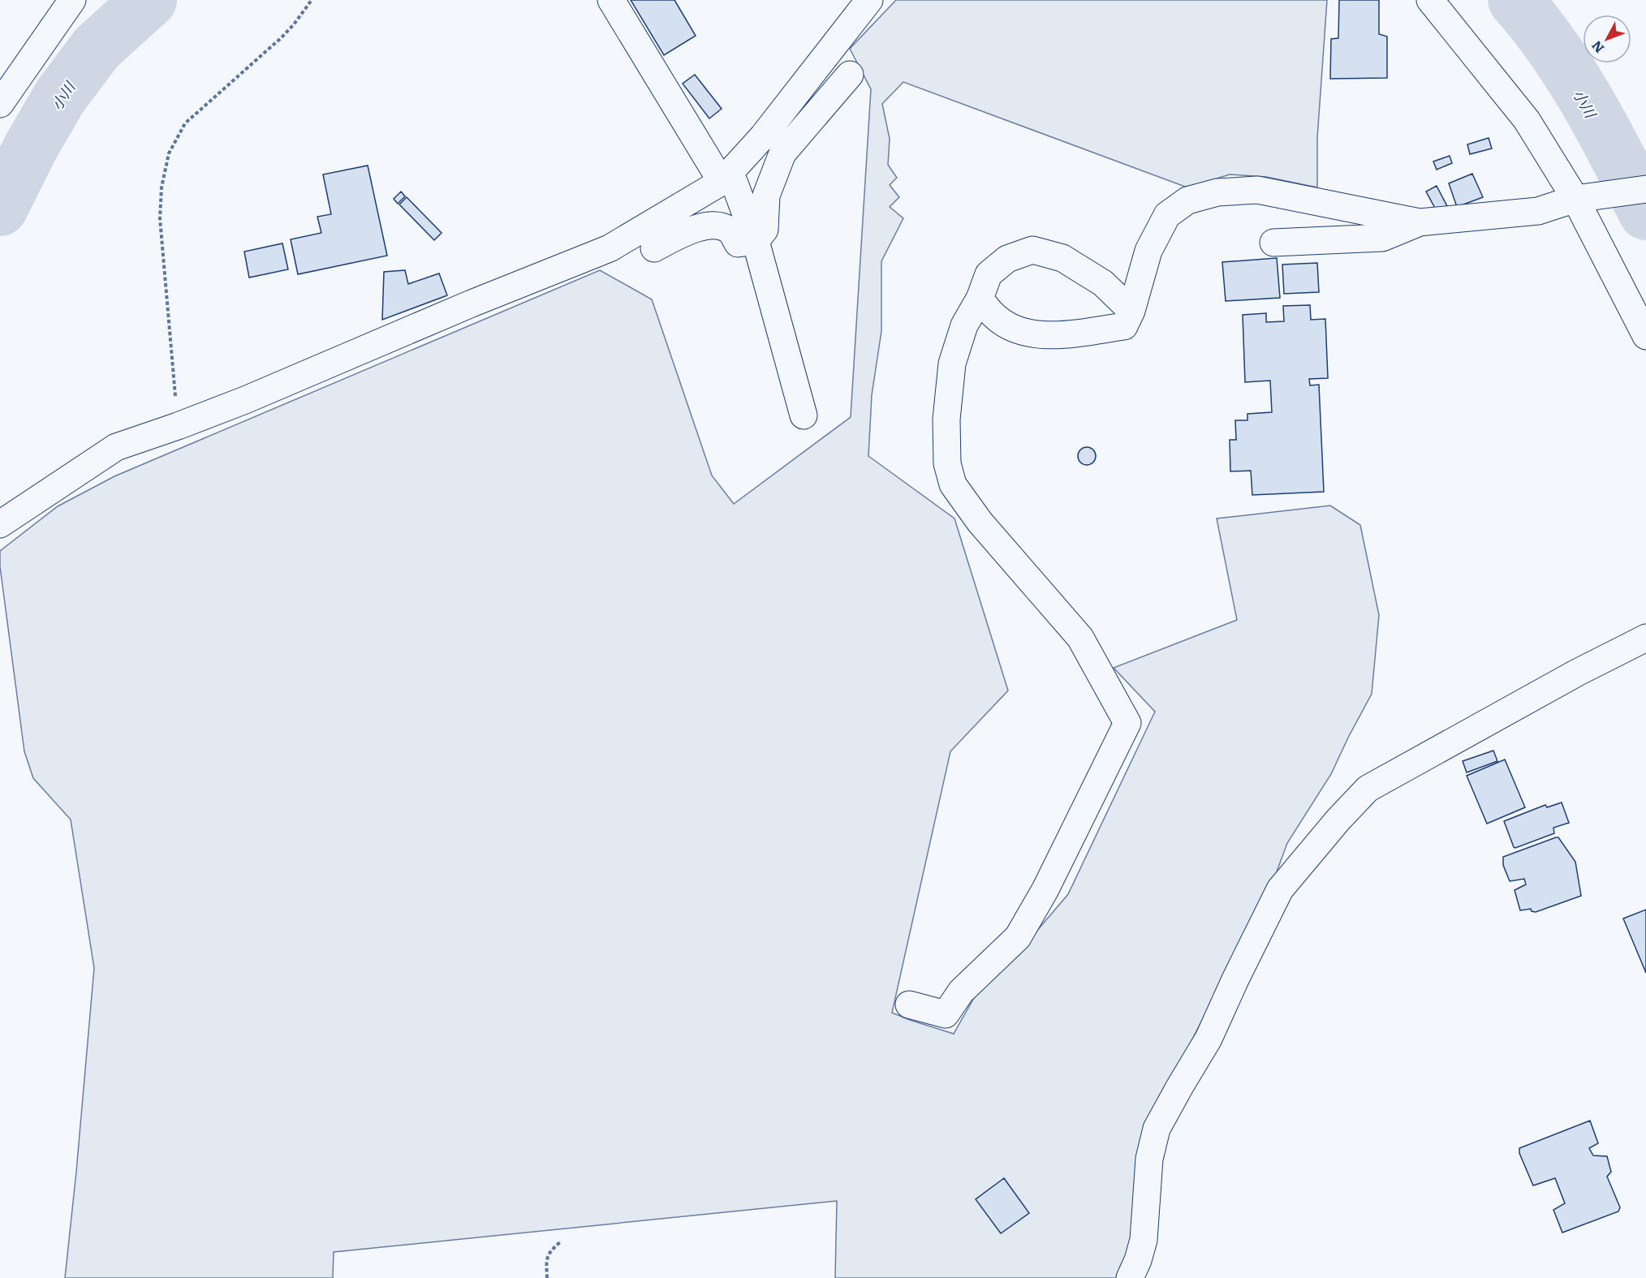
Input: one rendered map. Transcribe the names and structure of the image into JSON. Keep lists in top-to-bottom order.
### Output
{
  "water": ["小川"],
  "north": "bottom left"
}
